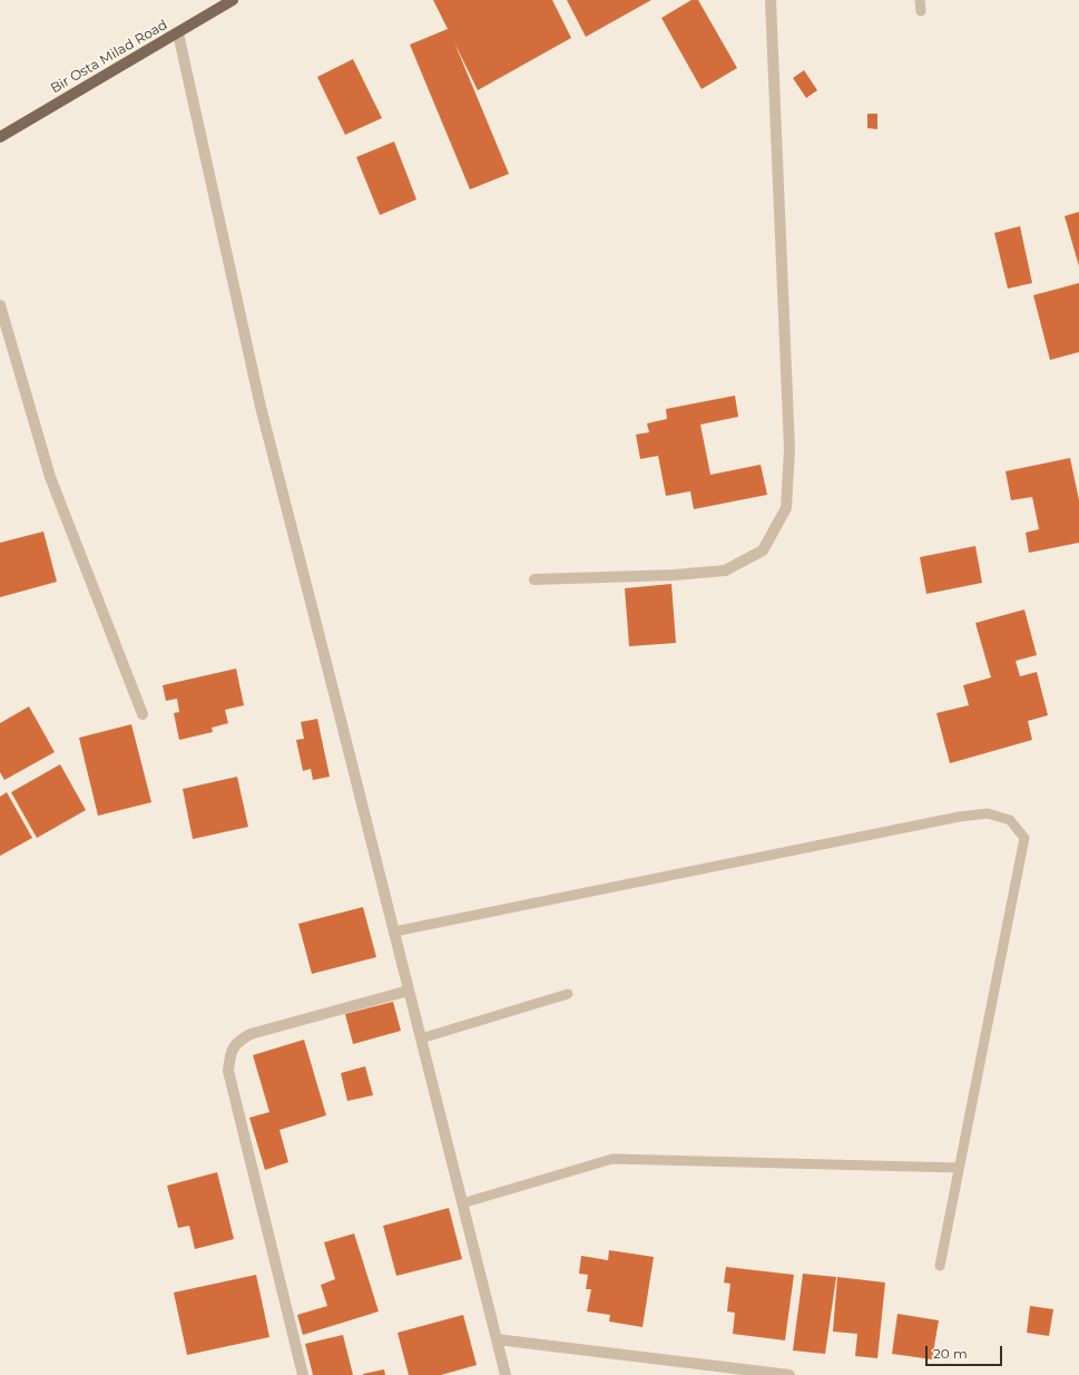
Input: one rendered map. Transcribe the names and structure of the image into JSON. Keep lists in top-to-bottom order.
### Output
{
  "streets": {
    "main road": ["Bir Osta Milad Road"]
  },
  "scale_bar": "20 m"
}
